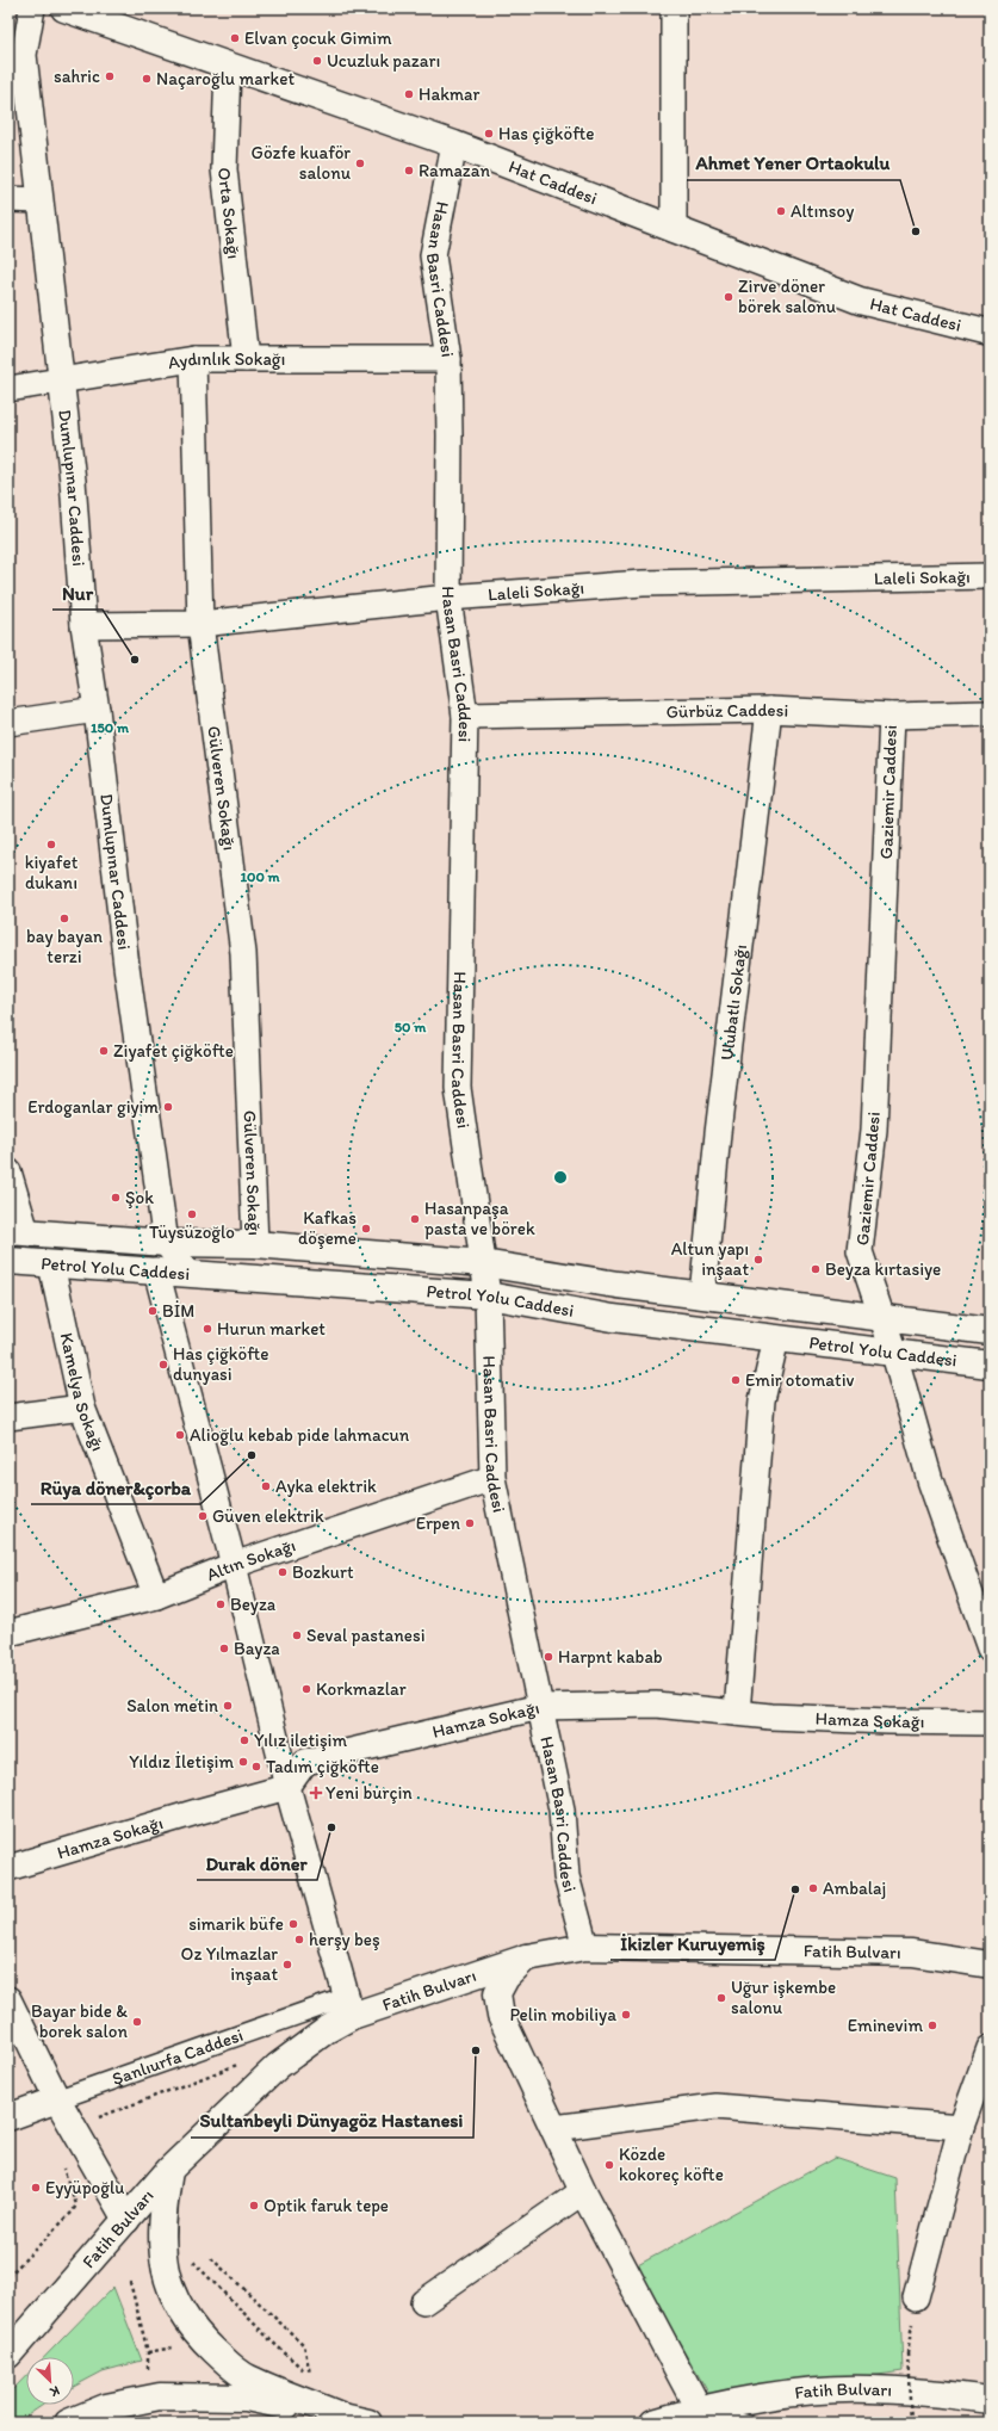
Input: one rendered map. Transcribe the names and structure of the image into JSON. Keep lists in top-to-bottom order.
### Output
{
  "streets": {
    "main road": [
      "Hat Caddesi",
      "Petrol Yolu Caddesi",
      "Fatih Bulvarı",
      "Şanlıurfa Caddesi"
    ],
    "street": [
      "Orta Sokağı",
      "Hasan Basri Caddesi",
      "Aydınlık Sokağı",
      "Dumlupınar Caddesi",
      "Laleli Sokağı",
      "Gürbüz Caddesi",
      "Gülveren Sokağı",
      "Gaziemir Caddesi",
      "Ulubatlı Sokağı",
      "Kamelya Sokağı",
      "Altın Sokağı",
      "Hamza Sokağı"
    ]
  },
  "crossings": [
    ["Hat Caddesi", "Orta Sokağı"],
    ["Hat Caddesi", "Hasan Basri Caddesi"],
    ["Orta Sokağı", "Aydınlık Sokağı"],
    ["Hasan Basri Caddesi", "Aydınlık Sokağı"],
    ["Hasan Basri Caddesi", "Laleli Sokağı"],
    ["Hasan Basri Caddesi", "Gürbüz Caddesi"],
    ["Hasan Basri Caddesi", "Petrol Yolu Caddesi"],
    ["Hasan Basri Caddesi", "Altın Sokağı"],
    ["Hasan Basri Caddesi", "Hamza Sokağı"],
    ["Hasan Basri Caddesi", "Fatih Bulvarı"],
    ["Aydınlık Sokağı", "Dumlupınar Caddesi"],
    ["Aydınlık Sokağı", "Gülveren Sokağı"],
    ["Dumlupınar Caddesi", "Laleli Sokağı"],
    ["Dumlupınar Caddesi", "Petrol Yolu Caddesi"],
    ["Laleli Sokağı", "Gülveren Sokağı"],
    ["Gürbüz Caddesi", "Gaziemir Caddesi"],
    ["Gürbüz Caddesi", "Ulubatlı Sokağı"],
    ["Gülveren Sokağı", "Petrol Yolu Caddesi"],
    ["Gaziemir Caddesi", "Petrol Yolu Caddesi"],
    ["Ulubatlı Sokağı", "Petrol Yolu Caddesi"],
    ["Petrol Yolu Caddesi", "Kamelya Sokağı"],
    ["Kamelya Sokağı", "Altın Sokağı"],
    ["Fatih Bulvarı", "Şanlıurfa Caddesi"]
  ],
  "places": {
    "other": [
      "Elvan çocuk Gimim",
      "Ucuzluk pazarı",
      "sahric",
      "Naçaroğlu market",
      "Hakmar",
      "Has çiğköfte",
      "Gözfe kuaför salonu",
      "Ramazan",
      "Altınsoy",
      "Ahmet Yener Ortaokulu",
      "Zirve döner börek salonu",
      "Nur",
      "kiyafet dukanı",
      "bay bayan terzi",
      "Ziyafet çiğköfte",
      "Erdoganlar giyim",
      "Şok",
      "Tüysüzoğlo",
      "Hasanpaşa pasta ve börek",
      "Kafkas döşeme",
      "Altun yapı inşaat",
      "Beyza kırtasiye",
      "BİM",
      "Hurun market",
      "Has çiğköfte dunyasi",
      "Emir otomativ",
      "Alioğlu kebab pide lahmacun",
      "Rüya döner&çorba",
      "Ayka elektrik",
      "Güven elektrik",
      "Erpen",
      "Bozkurt",
      "Beyza",
      "Seval pastanesi",
      "Bayza",
      "Harpnt kabab",
      "Korkmazlar",
      "Salon metin",
      "Yılız iletişim",
      "Yıldız İletişim",
      "Tadım çiğköfte",
      "Durak döner",
      "Ambalaj",
      "İkizler Kuruyemiş",
      "simarik büfe",
      "herşy beş",
      "Oz Yılmazlar inşaat",
      "Uğur işkembe salonu",
      "Pelin mobiliya",
      "Bayar bide & borek salon",
      "Eminevim",
      "Sultanbeyli Dünyagöz Hastanesi",
      "Közde kokoreç köfte",
      "Eyyüpoğlu",
      "Optik faruk tepe"
    ],
    "health": ["Yeni burçin"]
  },
  "north": "bottom right",
  "rings": ["150 m", "100 m", "50 m"]
}
